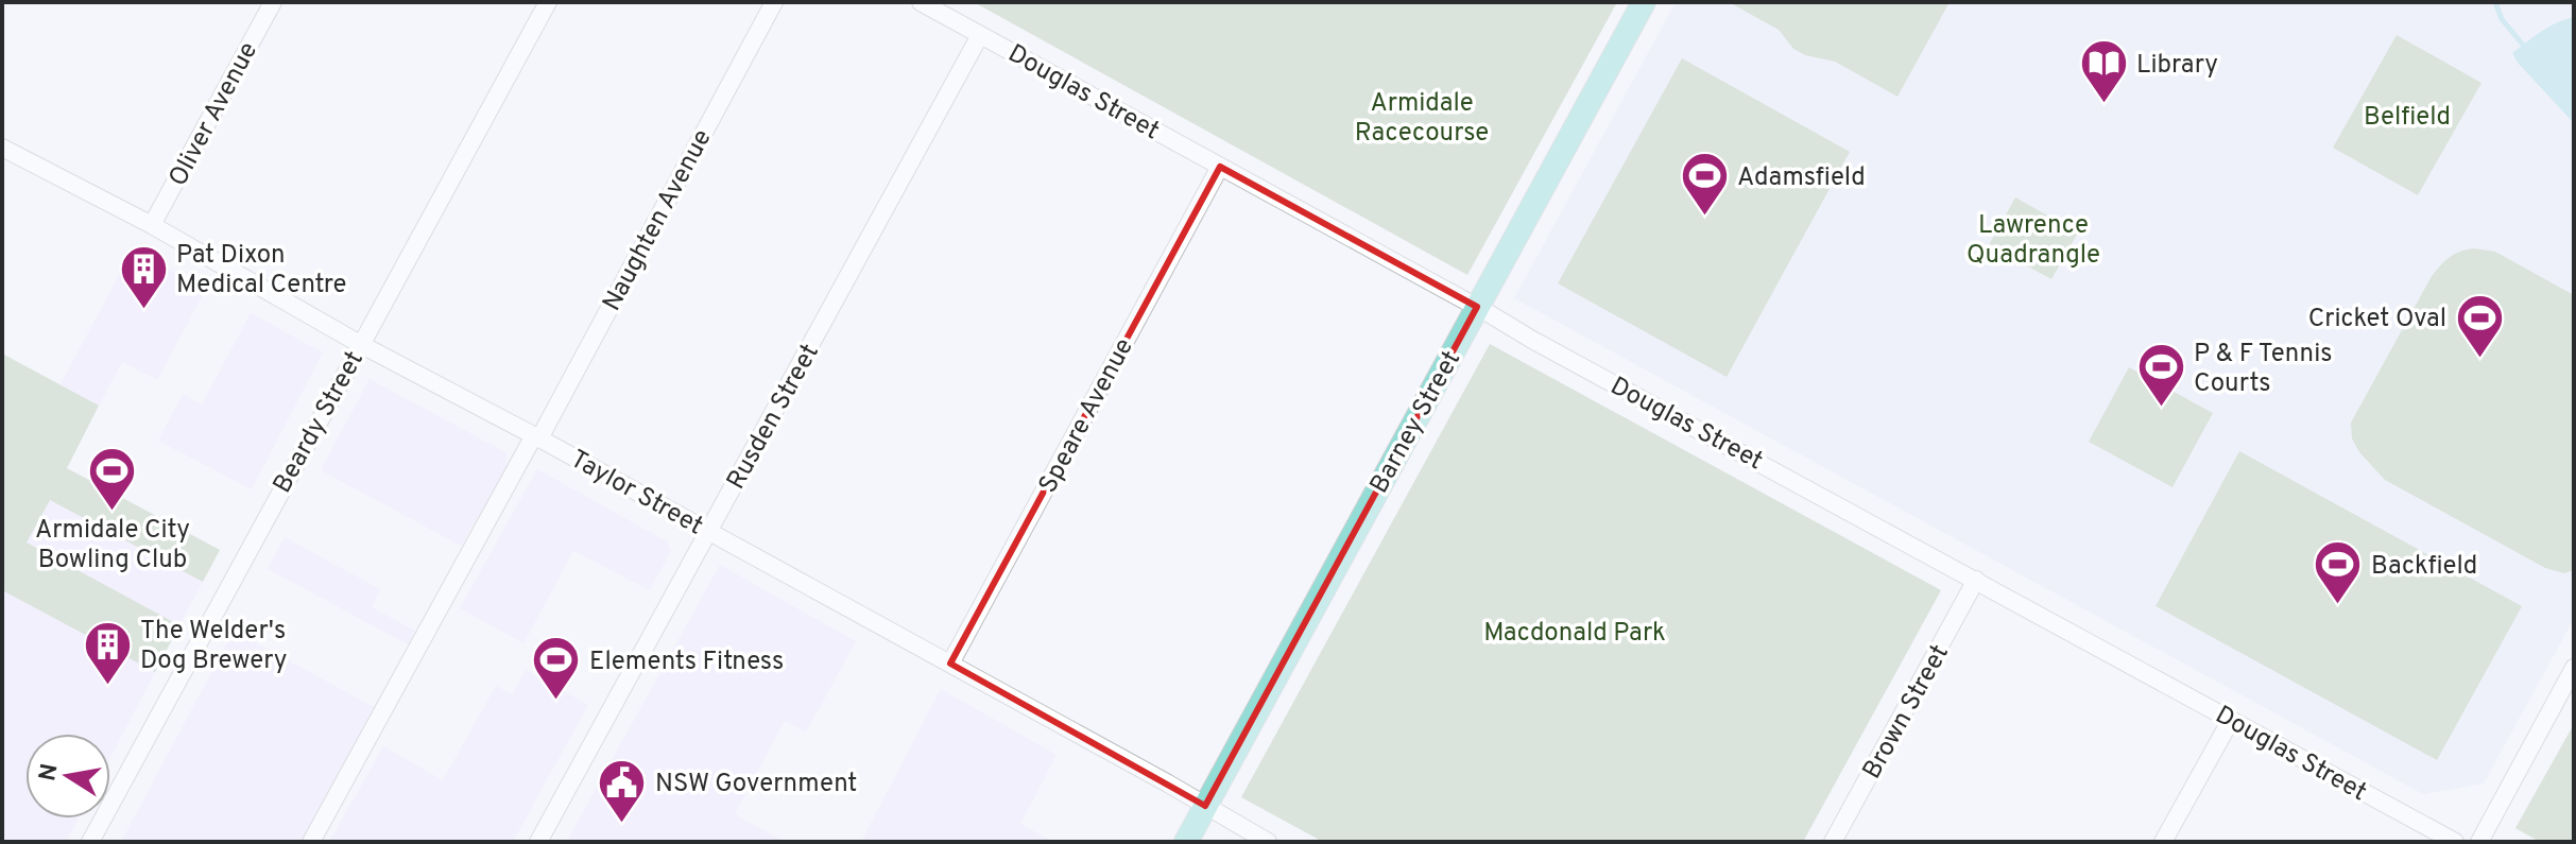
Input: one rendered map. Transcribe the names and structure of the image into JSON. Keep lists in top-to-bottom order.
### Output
{
  "streets": {
    "main road": ["Barney Street"],
    "street": [
      "Douglas Street",
      "Oliver Avenue",
      "Naughten Avenue",
      "Speare Avenue",
      "Rusden Street",
      "Beardy Street",
      "Taylor Street",
      "Brown Street"
    ]
  },
  "crossings": [
    ["Douglas Street", "Speare Avenue"],
    ["Douglas Street", "Rusden Street"],
    ["Douglas Street", "Barney Street"],
    ["Douglas Street", "Brown Street"],
    ["Oliver Avenue", "Taylor Street"],
    ["Naughten Avenue", "Taylor Street"],
    ["Speare Avenue", "Taylor Street"],
    ["Rusden Street", "Taylor Street"],
    ["Beardy Street", "Taylor Street"],
    ["Barney Street", "Taylor Street"]
  ],
  "parks": [
    "Armidale Racecourse",
    "Belfield",
    "Lawrence Quadrangle",
    "Macdonald Park"
  ],
  "places": {
    "library": ["Library"],
    "sports": [
      "Adamsfield",
      "Cricket Oval",
      "P & F Tennis Courts",
      "Armidale City Bowling Club",
      "Backfield",
      "Elements Fitness"
    ],
    "building": ["Pat Dixon Medical Centre", "The Welder's Dog Brewery"],
    "public building": ["NSW Government"]
  },
  "north": "left"
}
